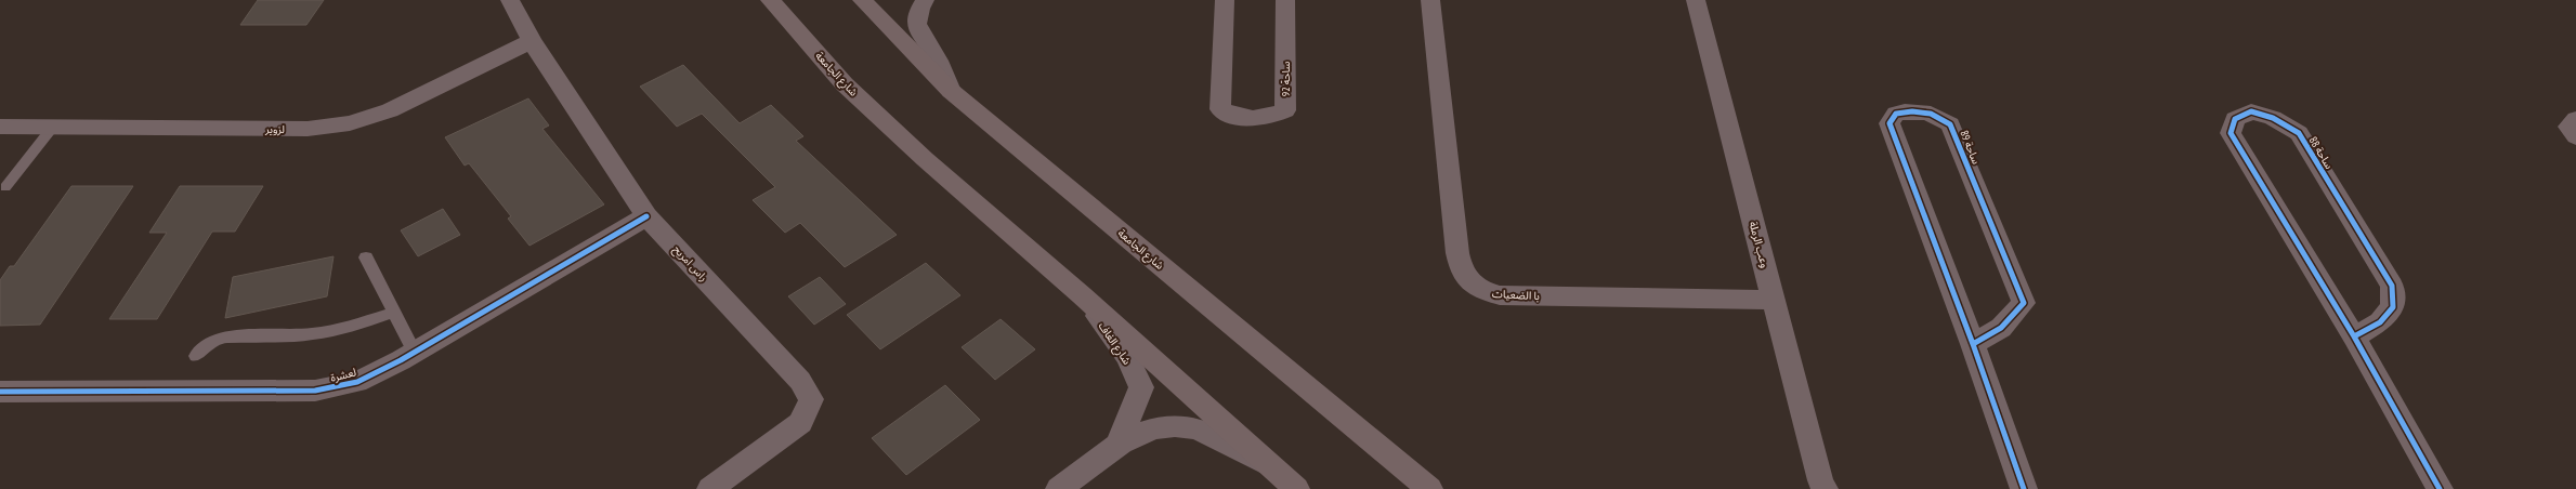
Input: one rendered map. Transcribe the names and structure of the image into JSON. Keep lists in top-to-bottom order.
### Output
{
  "streets": {
    "main road": ["شارع الجامعة"],
    "street": [
      "ساحة 92",
      "لزوير",
      "ساحة 89",
      "ساحة 88",
      "وعب الرملة",
      "راس امريح",
      "با الضعيات",
      "شارع الغاف",
      "لعشرة"
    ]
  },
  "crossings": [
    ["شارع الجامعة", "شارع الغاف"],
    ["لزوير", "راس امريح"],
    ["وعب الرملة", "با الضعيات"],
    ["راس امريح", "لعشرة"]
  ]
}
